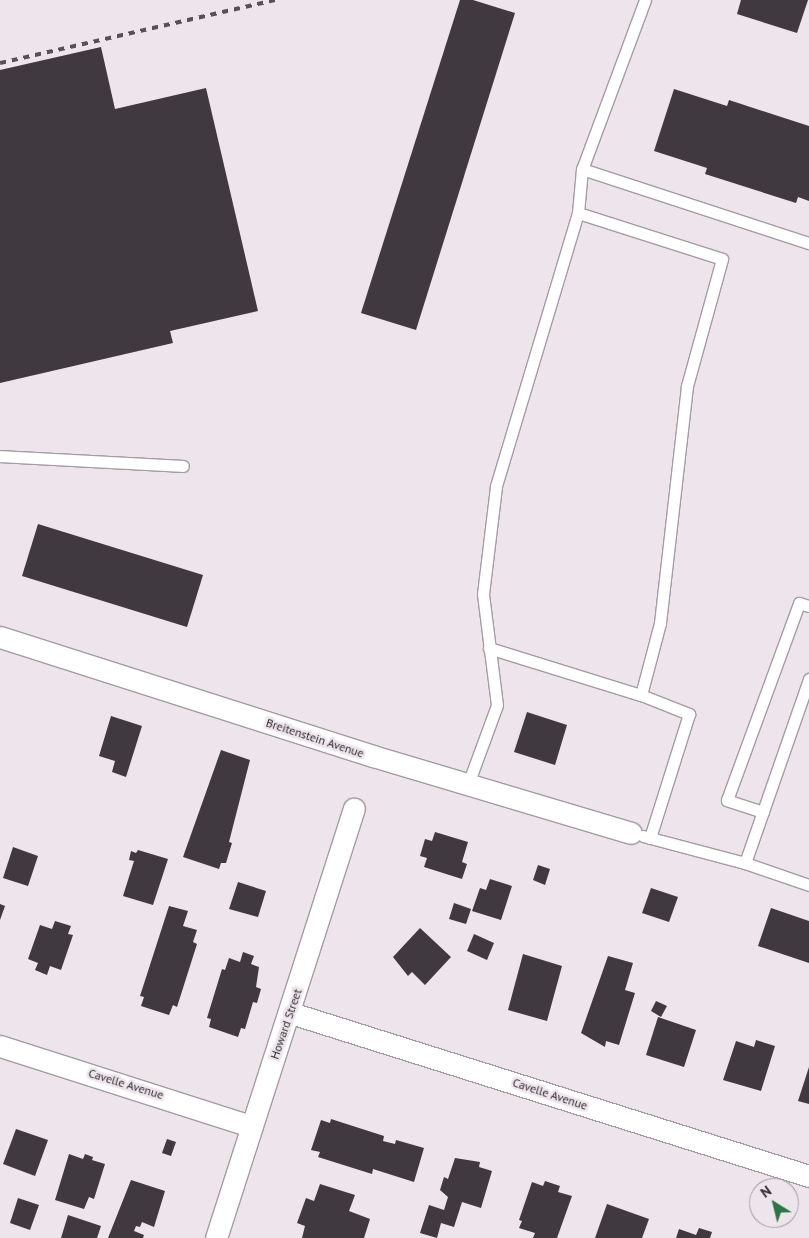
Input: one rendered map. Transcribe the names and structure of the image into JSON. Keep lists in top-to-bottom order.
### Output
{
  "streets": {
    "street": ["Breitenstein Avenue", "Howard Street", "Cavelle Avenue"]
  },
  "crossings": [
    ["Howard Street", "Cavelle Avenue"]
  ],
  "north": "top left"
}
